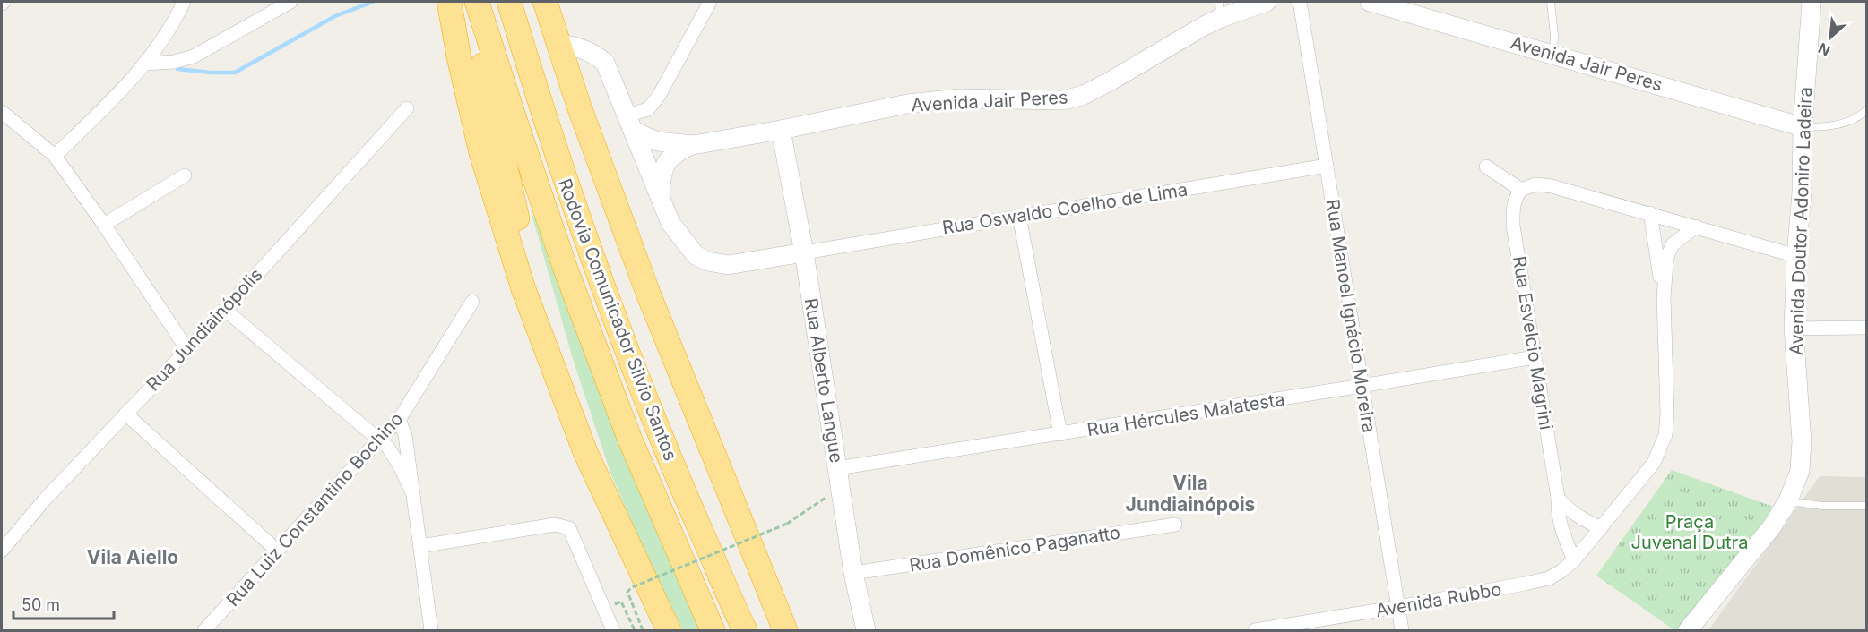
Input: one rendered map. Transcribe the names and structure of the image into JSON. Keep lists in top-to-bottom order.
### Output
{
  "streets": {
    "highway": ["Rodovia Comunicador Silvio Santos"],
    "street": [
      "Avenida Jair Peres",
      "Rua Oswaldo Coelho de Lima",
      "Avenida Doutor Adoniro Ladeira",
      "Rua Manoel Ignácio Moreira",
      "Rua Jundiainópolis",
      "Rua Esvelcio Magrini",
      "Rua Alberto Langue",
      "Rua Hércules Malatesta",
      "Rua Luiz Constantino Bochino",
      "Rua Domênico Paganatto",
      "Avenida Rubbo"
    ]
  },
  "crossings": [
    ["Avenida Jair Peres", "Rua Oswaldo Coelho de Lima"],
    ["Avenida Jair Peres", "Avenida Doutor Adoniro Ladeira"],
    ["Avenida Jair Peres", "Rua Alberto Langue"],
    ["Rua Oswaldo Coelho de Lima", "Rua Manoel Ignácio Moreira"],
    ["Rua Oswaldo Coelho de Lima", "Rua Alberto Langue"],
    ["Rua Manoel Ignácio Moreira", "Rua Hércules Malatesta"],
    ["Rua Manoel Ignácio Moreira", "Avenida Rubbo"],
    ["Rua Esvelcio Magrini", "Rua Hércules Malatesta"],
    ["Rua Esvelcio Magrini", "Avenida Rubbo"],
    ["Rua Alberto Langue", "Rua Hércules Malatesta"],
    ["Rua Alberto Langue", "Rua Domênico Paganatto"]
  ],
  "districts": ["Vila Jundiainópois", "Vila Aiello"],
  "parks": ["Praça Juvenal Dutra"],
  "scale_bar": "50 m",
  "north": "bottom left"
}
